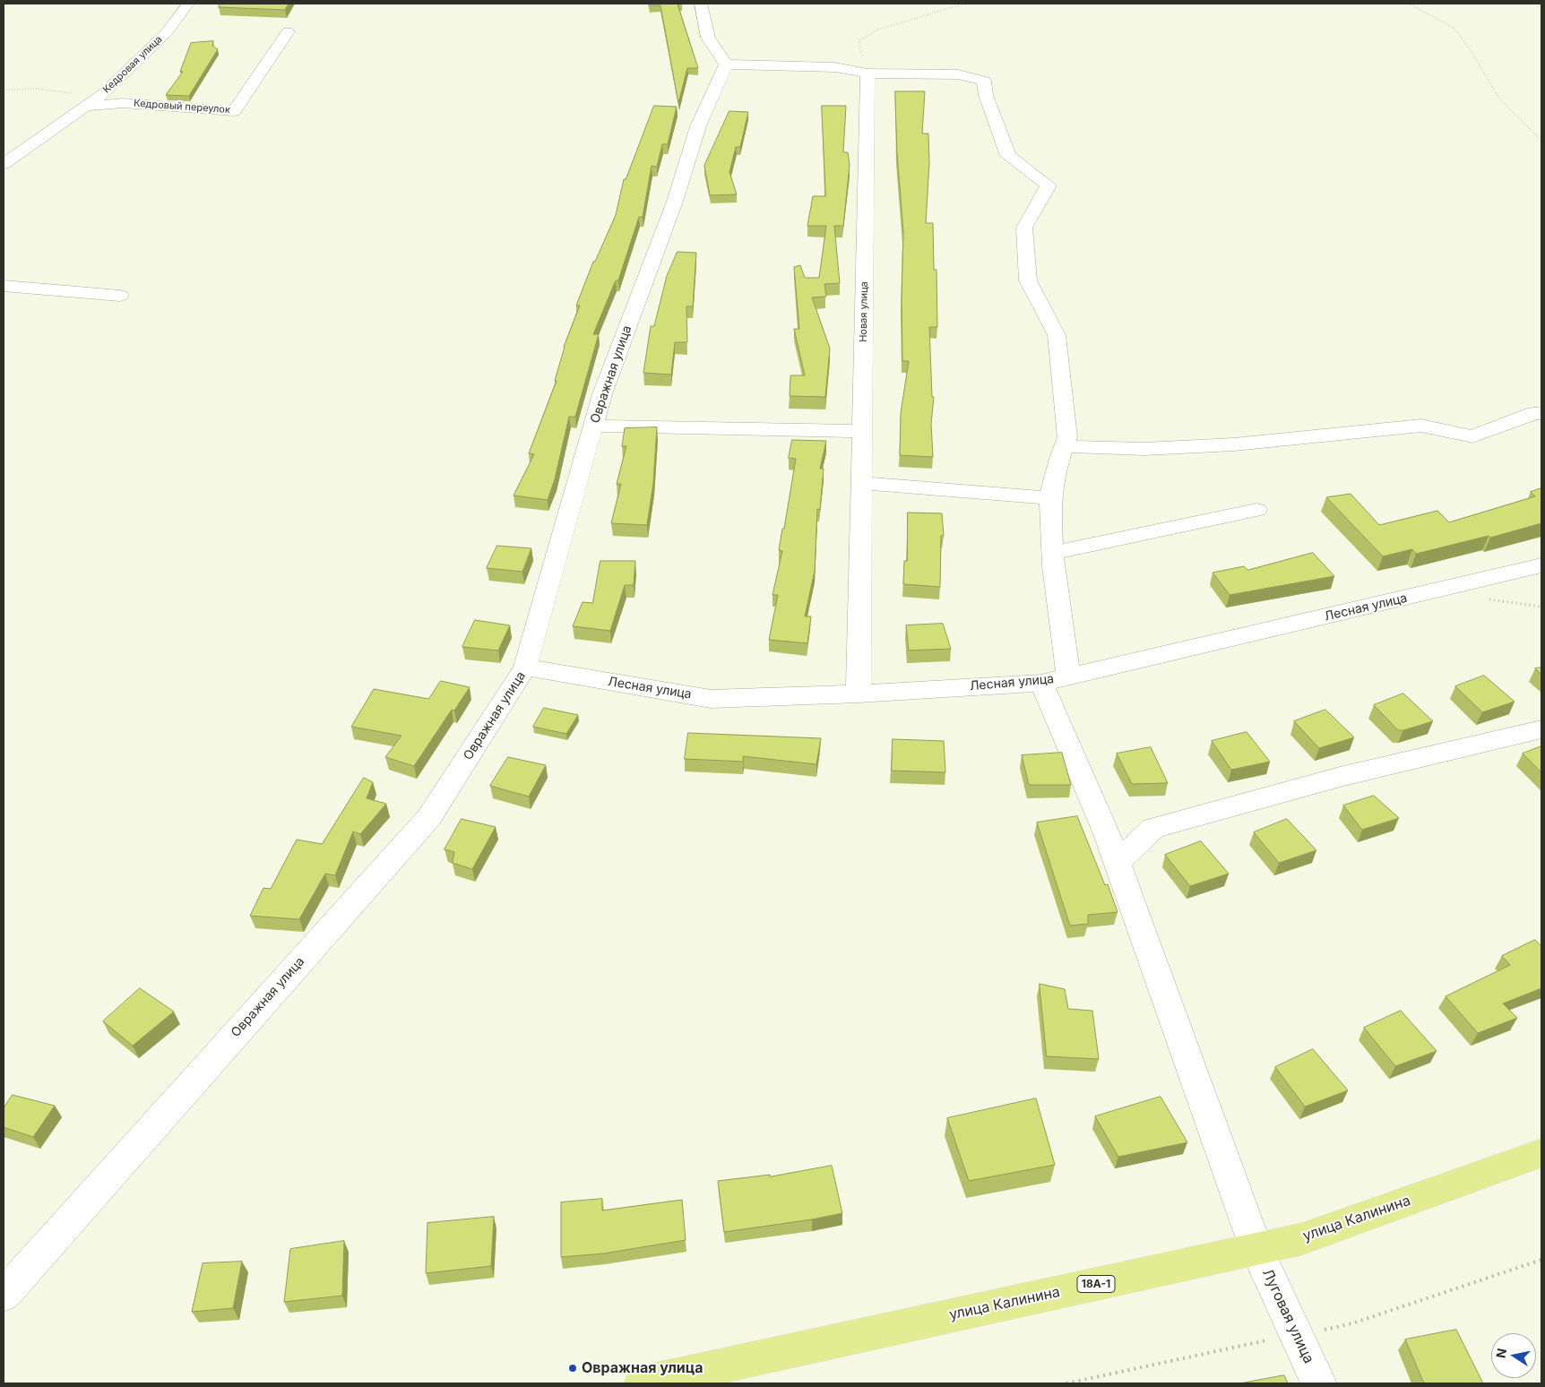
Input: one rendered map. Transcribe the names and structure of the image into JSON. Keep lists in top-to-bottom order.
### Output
{
  "streets": {
    "main road": ["улица Калинина", "18А-1"],
    "street": [
      "Кедровая улица",
      "Кедровый переулок",
      "Новая улица",
      "Овражная улица",
      "Лесная улица",
      "Луговая улица"
    ]
  },
  "crossings": [
    ["Кедровая улица", "Кедровый переулок"],
    ["Новая улица", "Лесная улица"],
    ["Новая улица", "Луговая улица"],
    ["Овражная улица", "Лесная улица"],
    ["Лесная улица", "Луговая улица"],
    ["улица Калинина", "Луговая улица"]
  ],
  "places": ["Овражная улица"],
  "north": "left"
}
